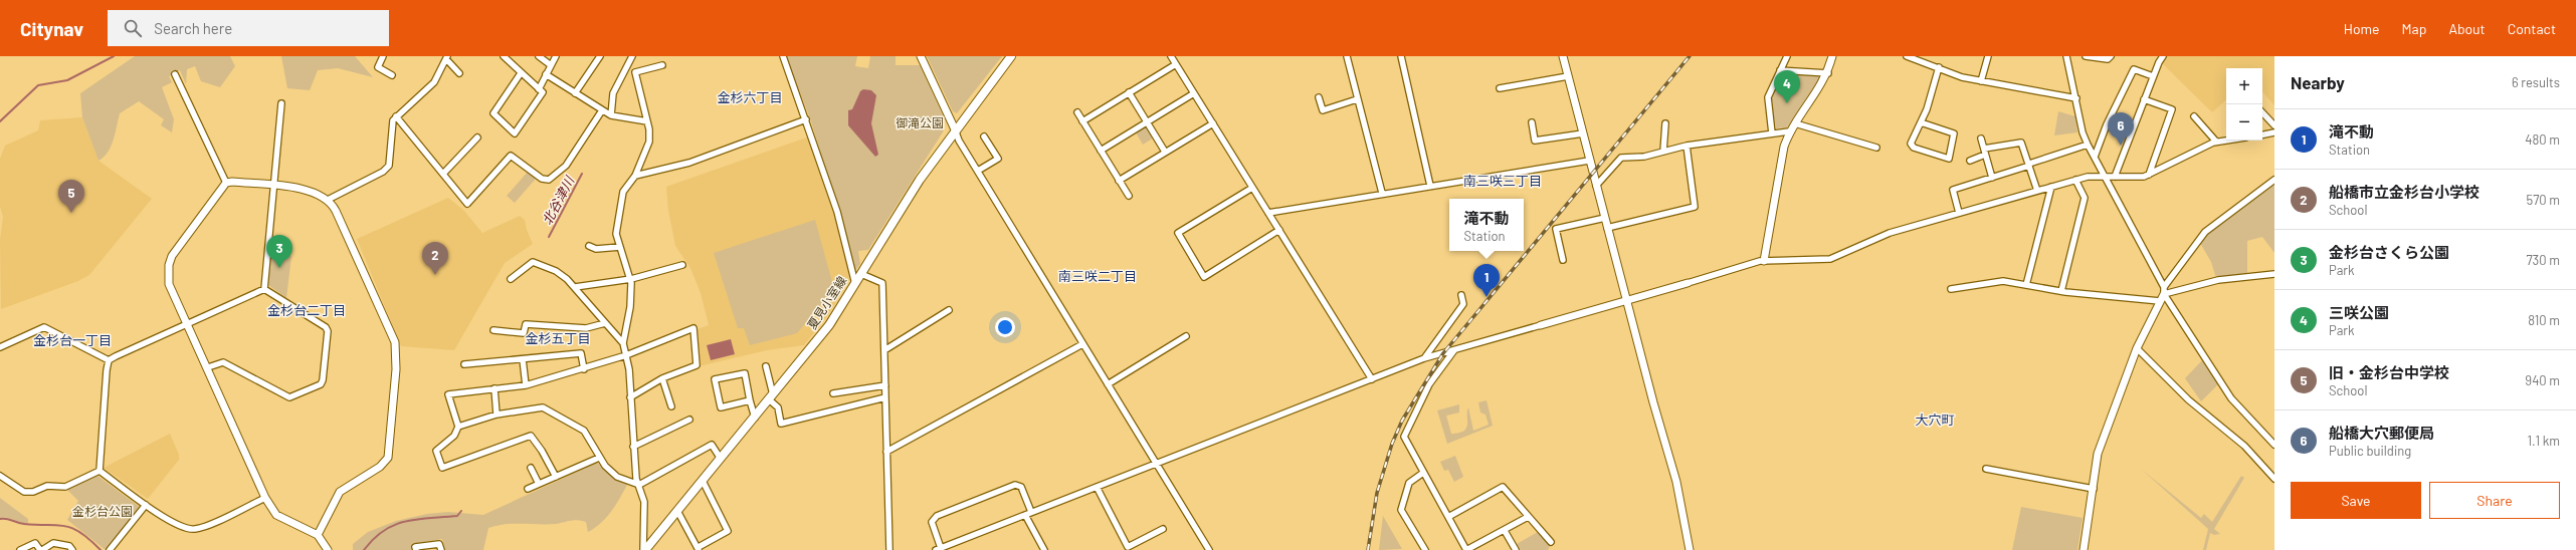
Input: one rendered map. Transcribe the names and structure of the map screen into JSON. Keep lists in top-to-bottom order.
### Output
{
  "streets": {
    "main road": ["夏見小室線"]
  },
  "districts": [
    "金杉六丁目",
    "南三咲三丁目",
    "南三咲二丁目",
    "金杉台二丁目",
    "金杉五丁目",
    "金杉台一丁目",
    "大穴町"
  ],
  "water": ["北谷津川"],
  "parks": ["御滝公園", "金杉台公園"],
  "page": {
    "header": "Citynav",
    "search": "Search here",
    "nav": [
      "Home",
      "Map",
      "About",
      "Contact"
    ],
    "heading": ["Nearby", "6 results"],
    "map_buttons": ["+", "−"],
    "pins": [
      "4",
      "6",
      "5",
      "3",
      "2",
      "1"
    ],
    "list": [
      {
        "mark": "1",
        "name": "滝不動",
        "note": "Station",
        "value": "480 m"
      },
      {
        "mark": "2",
        "name": "船橋市立金杉台小学校",
        "note": "School",
        "value": "570 m"
      },
      {
        "mark": "3",
        "name": "金杉台さくら公園",
        "note": "Park",
        "value": "730 m"
      },
      {
        "mark": "4",
        "name": "三咲公園",
        "note": "Park",
        "value": "810 m"
      },
      {
        "mark": "5",
        "name": "旧・金杉台中学校",
        "note": "School",
        "value": "940 m"
      },
      {
        "mark": "6",
        "name": "船橋大穴郵便局",
        "note": "Public building",
        "value": "1.1 km"
      }
    ],
    "popup": ["滝不動", "Station"],
    "buttons": ["Save", "Share"]
  }
}
